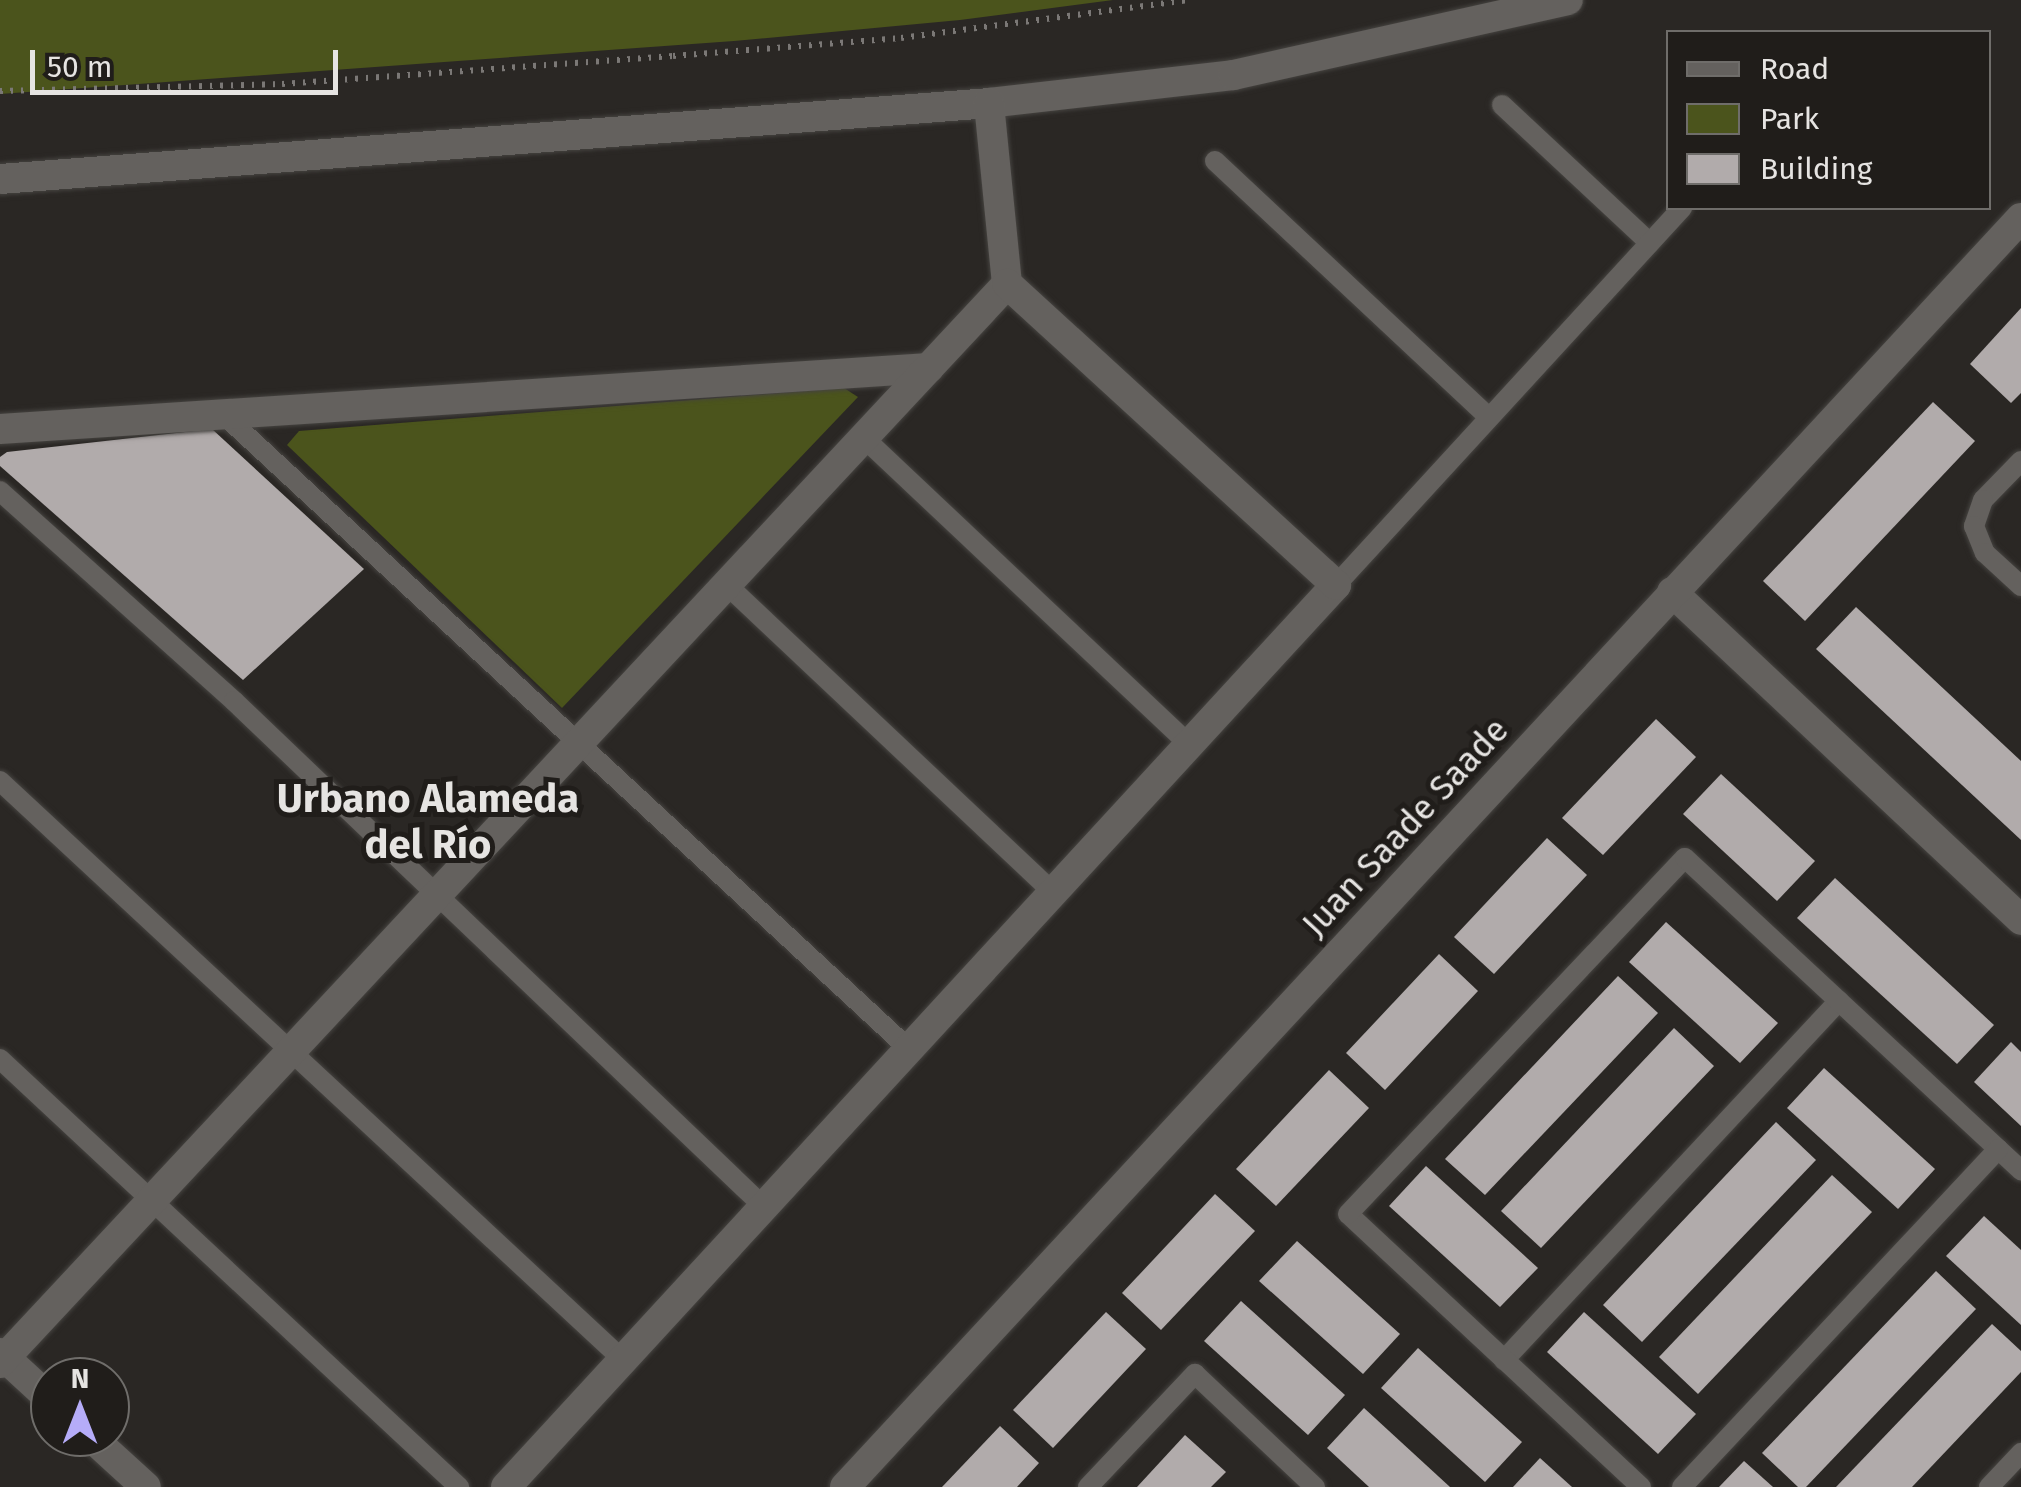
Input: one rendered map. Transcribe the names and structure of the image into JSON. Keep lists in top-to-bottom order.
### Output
{
  "streets": {
    "street": ["Juan Saade Saade"]
  },
  "districts": ["Urbano Alameda del Río"],
  "legend": ["Road", "Park", "Building"],
  "scale_bar": "50 m",
  "north": "top"
}
